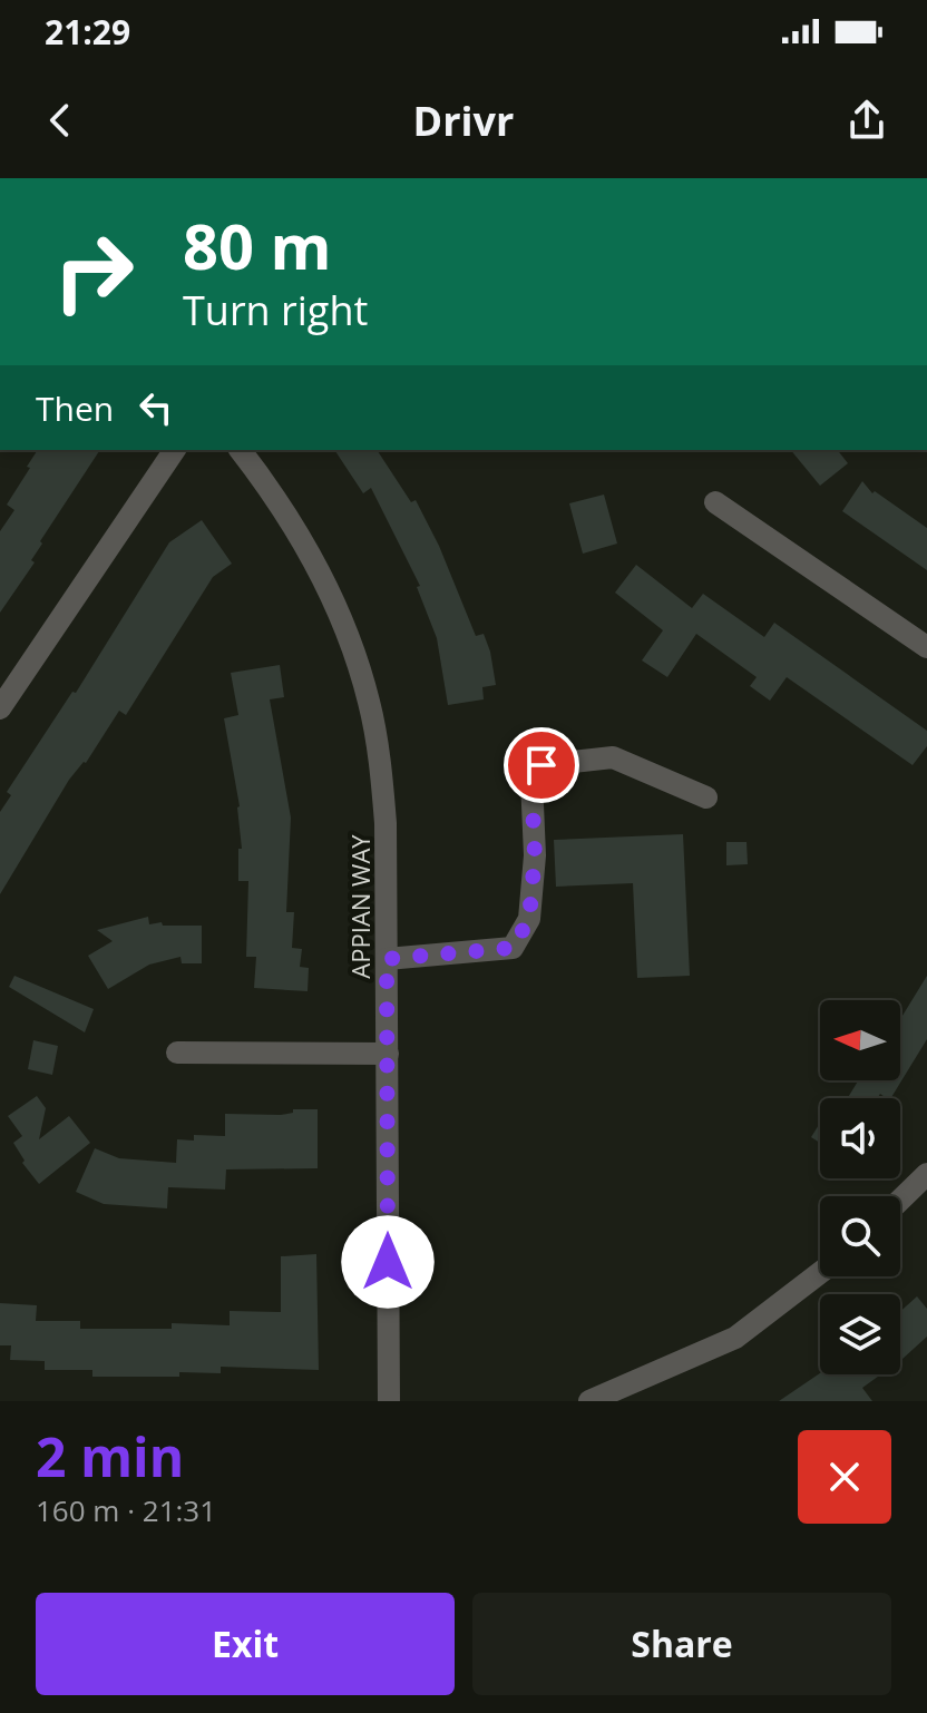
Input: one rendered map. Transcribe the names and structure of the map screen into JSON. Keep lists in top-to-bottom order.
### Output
{
  "streets": {
    "street": ["APPIAN WAY"]
  },
  "north": "left",
  "page": {
    "status": "21:29",
    "header": "Drivr",
    "turn": ["80 m", "Turn right"],
    "then": "Then",
    "heading": ["2 min", "160 m · 21:31"],
    "buttons": ["Exit", "Share"]
  }
}
